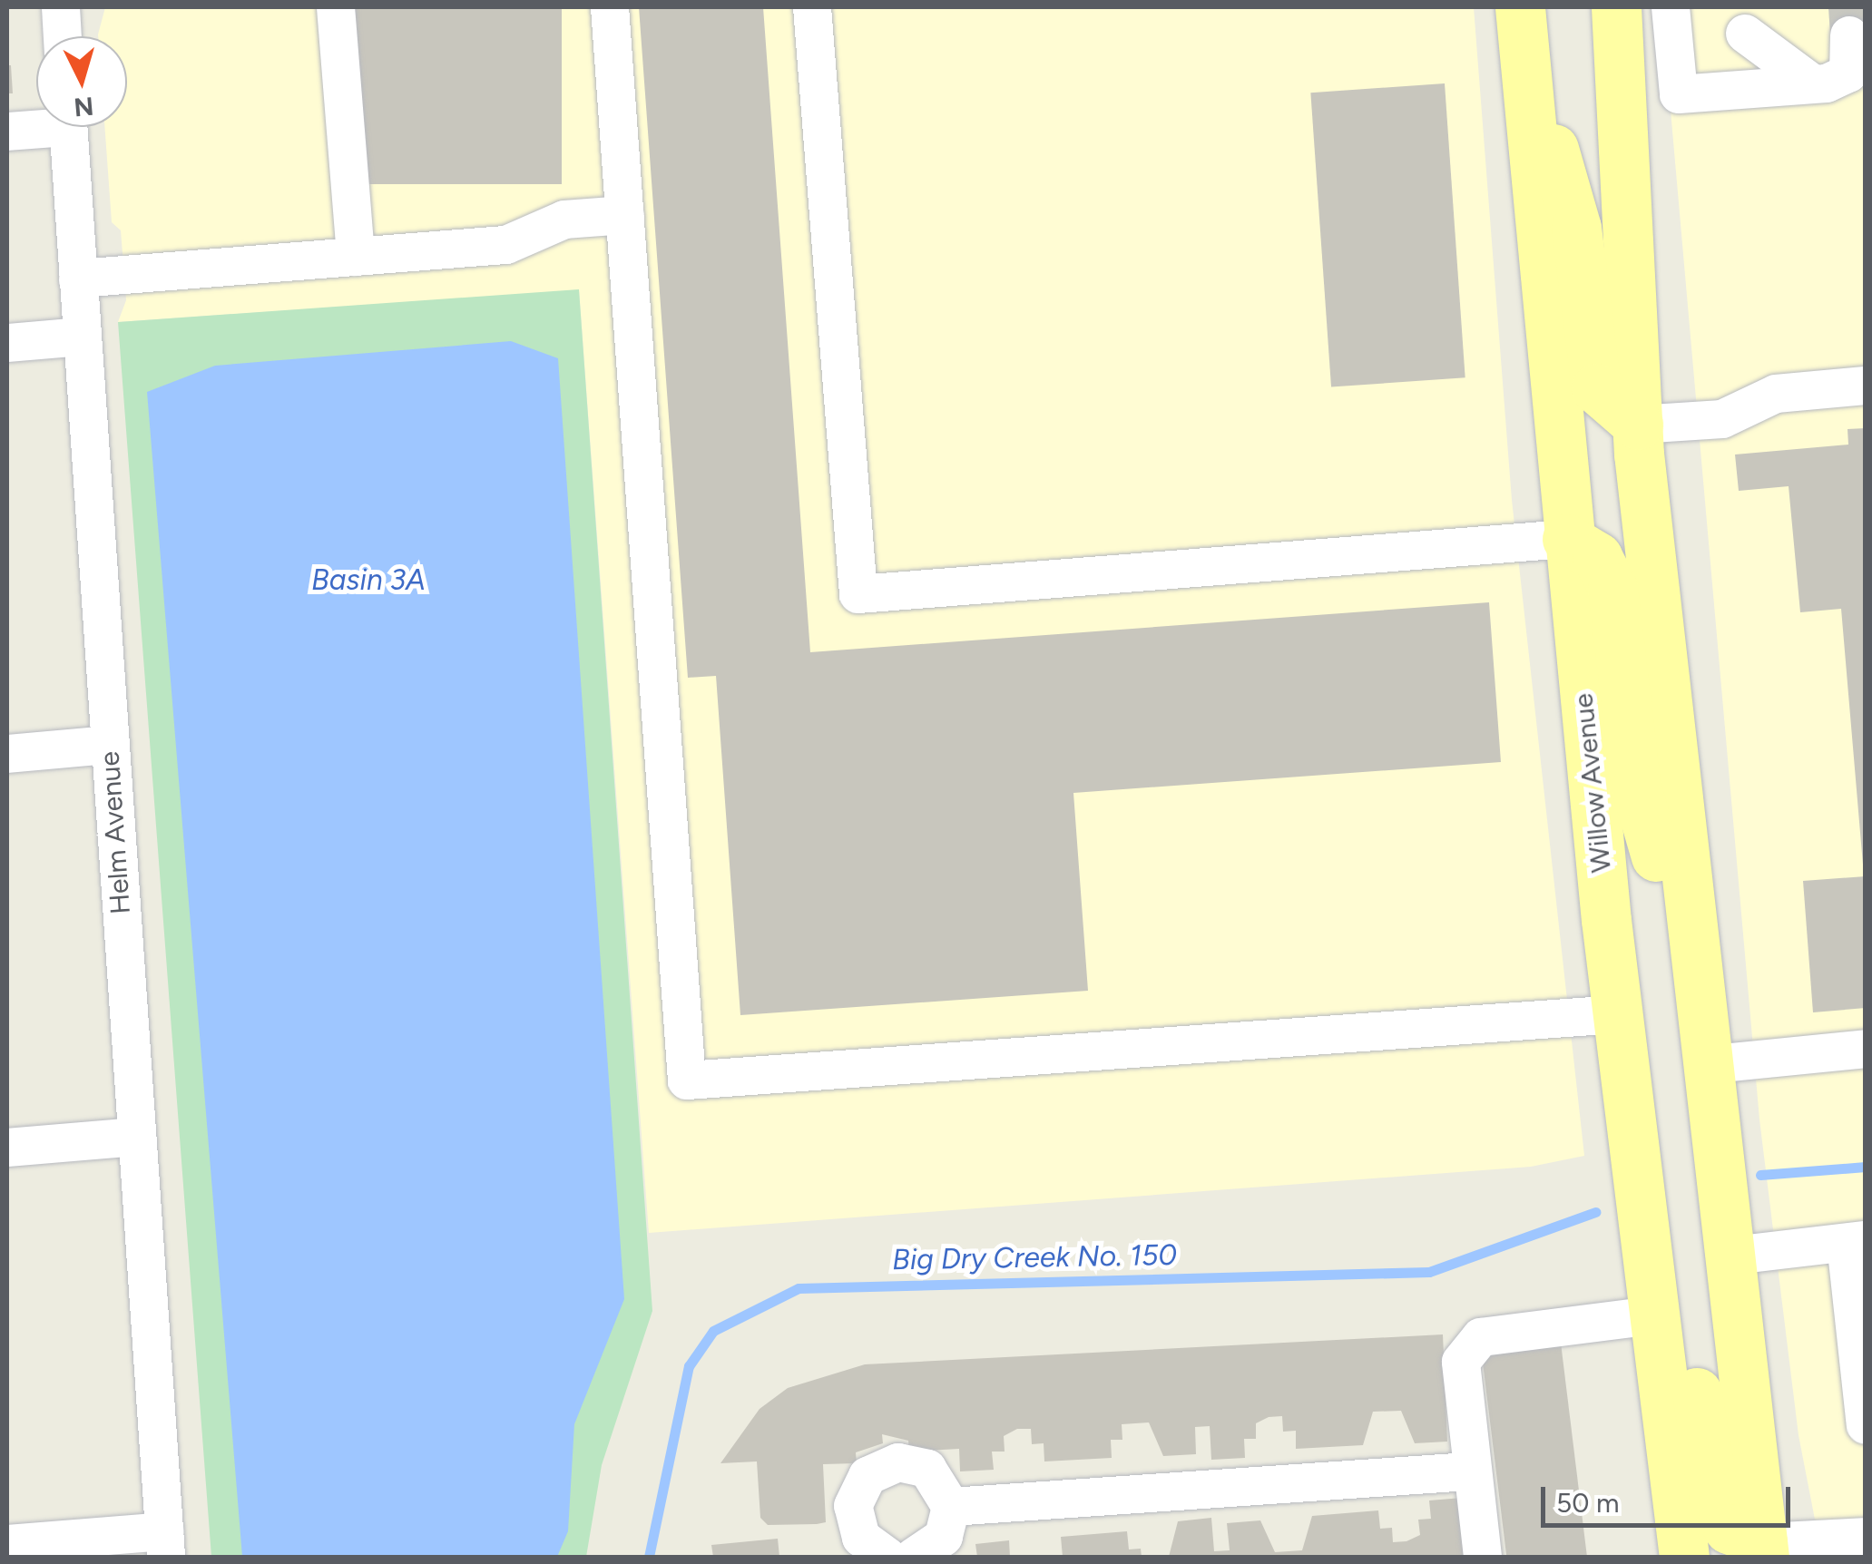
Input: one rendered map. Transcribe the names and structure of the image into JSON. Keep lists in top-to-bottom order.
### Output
{
  "streets": {
    "main road": ["Willow Avenue"],
    "street": ["Helm Avenue"]
  },
  "water": ["Basin 3A", "Big Dry Creek No. 150"],
  "scale_bar": "50 m",
  "north": "bottom"
}
